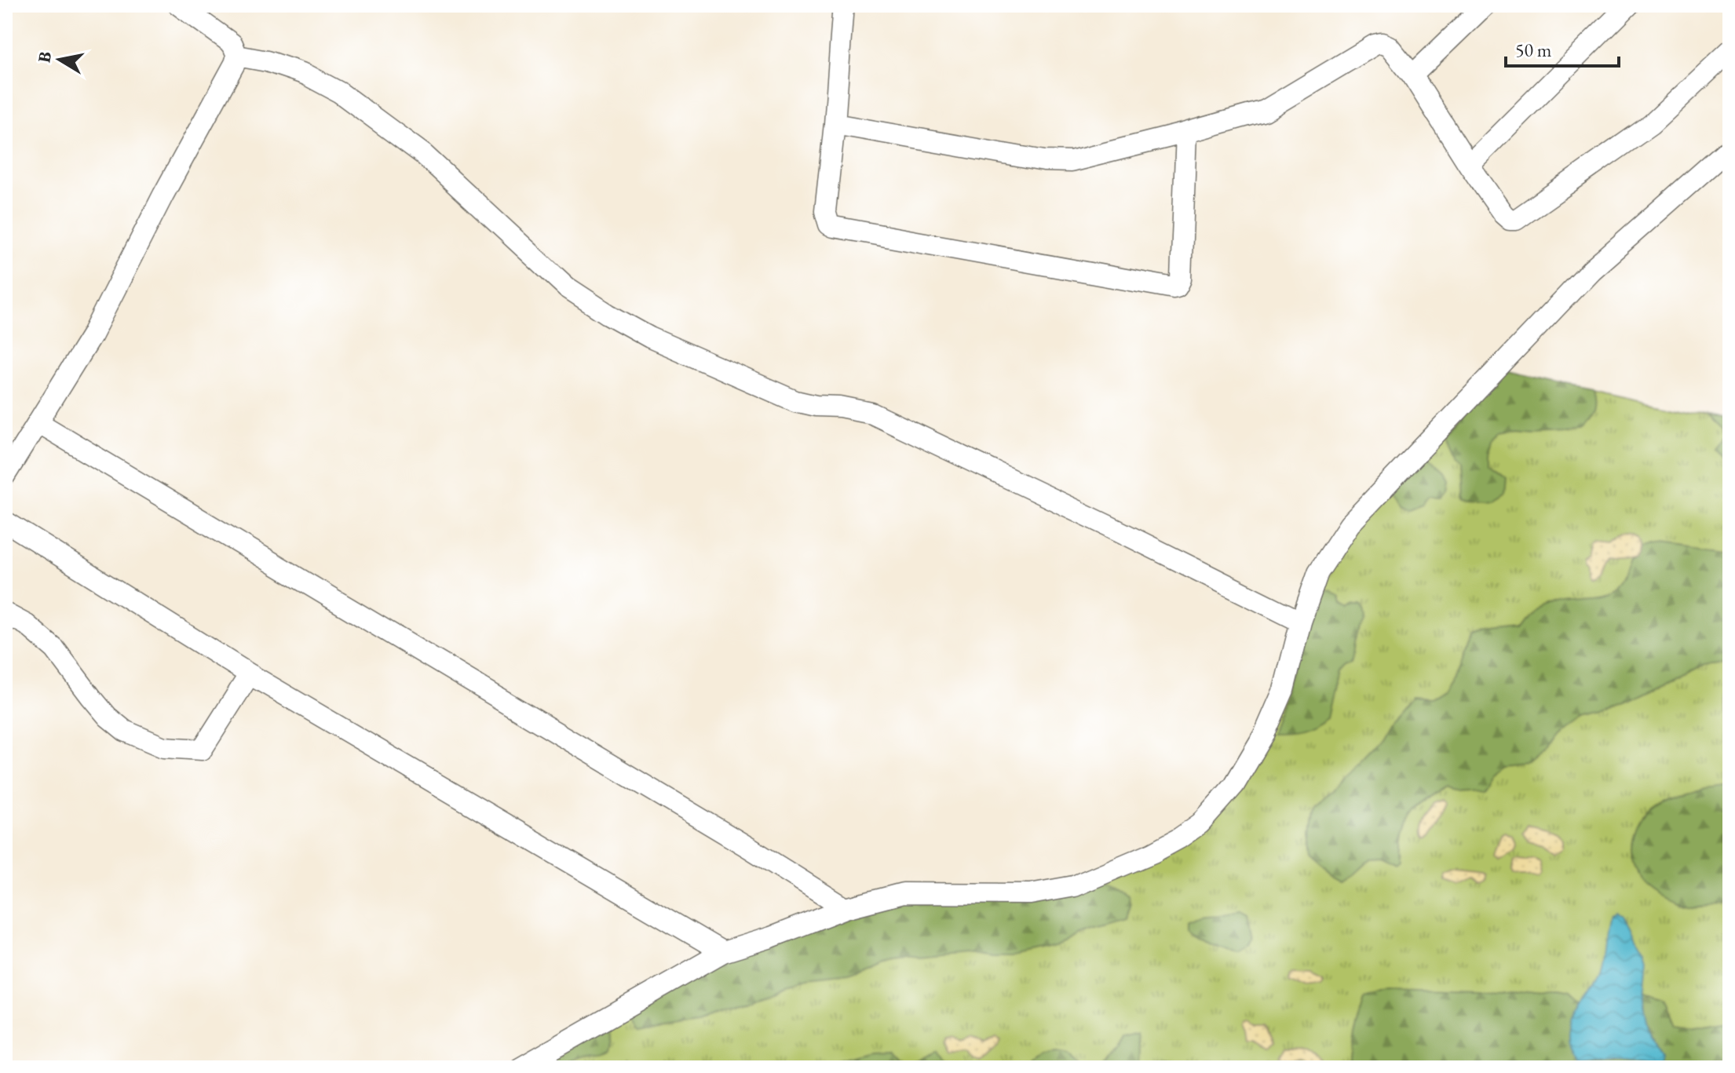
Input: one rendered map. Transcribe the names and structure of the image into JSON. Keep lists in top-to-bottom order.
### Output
{
  "scale_bar": "50 m",
  "north": "left"
}
